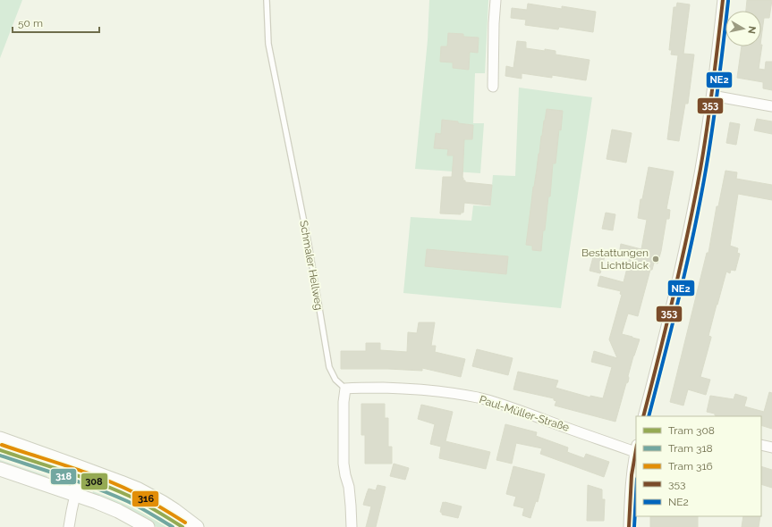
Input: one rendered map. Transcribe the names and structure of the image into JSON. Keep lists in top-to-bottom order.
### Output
{
  "streets": {
    "street": ["Paul-Müller-Straße"],
    "lane": ["Schmaler Hellweg"]
  },
  "crossings": [
    ["Schmaler Hellweg", "Paul-Müller-Straße"]
  ],
  "places": ["Bestattungen Lichtblick"],
  "lines": [
    "transit line 353",
    "transit line NE2",
    "tram line 316",
    "tram line 308",
    "tram line 318"
  ],
  "legend": [
    "Tram 308",
    "Tram 318",
    "Tram 316",
    "353",
    "NE2"
  ],
  "scale_bar": "50 m",
  "north": "right"
}
